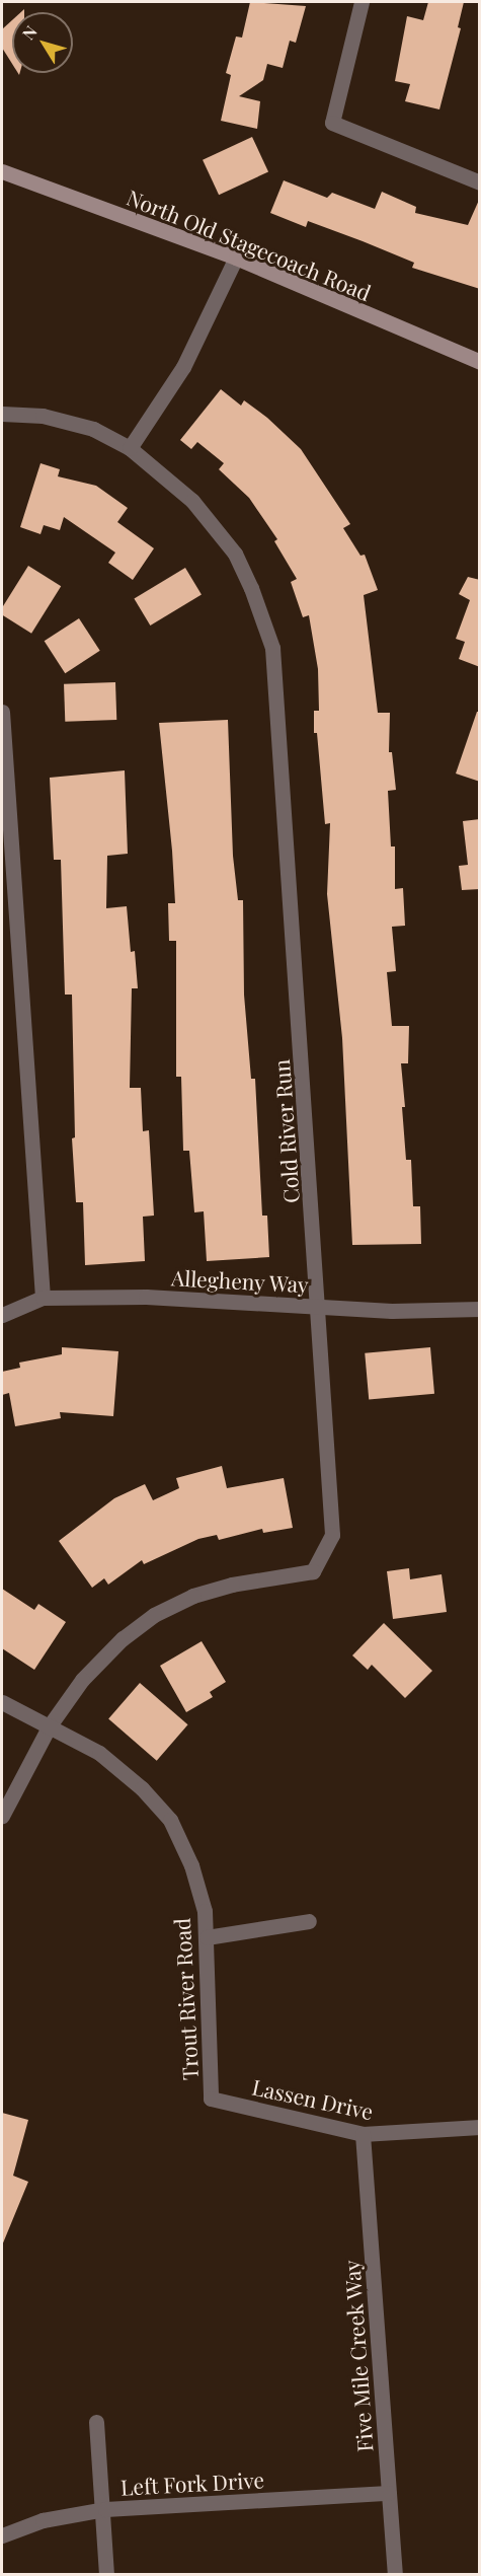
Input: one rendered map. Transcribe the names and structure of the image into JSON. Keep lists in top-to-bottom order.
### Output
{
  "streets": {
    "street": [
      "North Old Stagecoach Road",
      "Cold River Run",
      "Allegheny Way",
      "Trout River Road",
      "Lassen Drive",
      "Five Mile Creek Way",
      "Left Fork Drive"
    ]
  },
  "crossings": [
    ["Cold River Run", "Allegheny Way"],
    ["Cold River Run", "Trout River Road"],
    ["Trout River Road", "Lassen Drive"],
    ["Lassen Drive", "Five Mile Creek Way"],
    ["Five Mile Creek Way", "Left Fork Drive"]
  ],
  "north": "top left"
}
